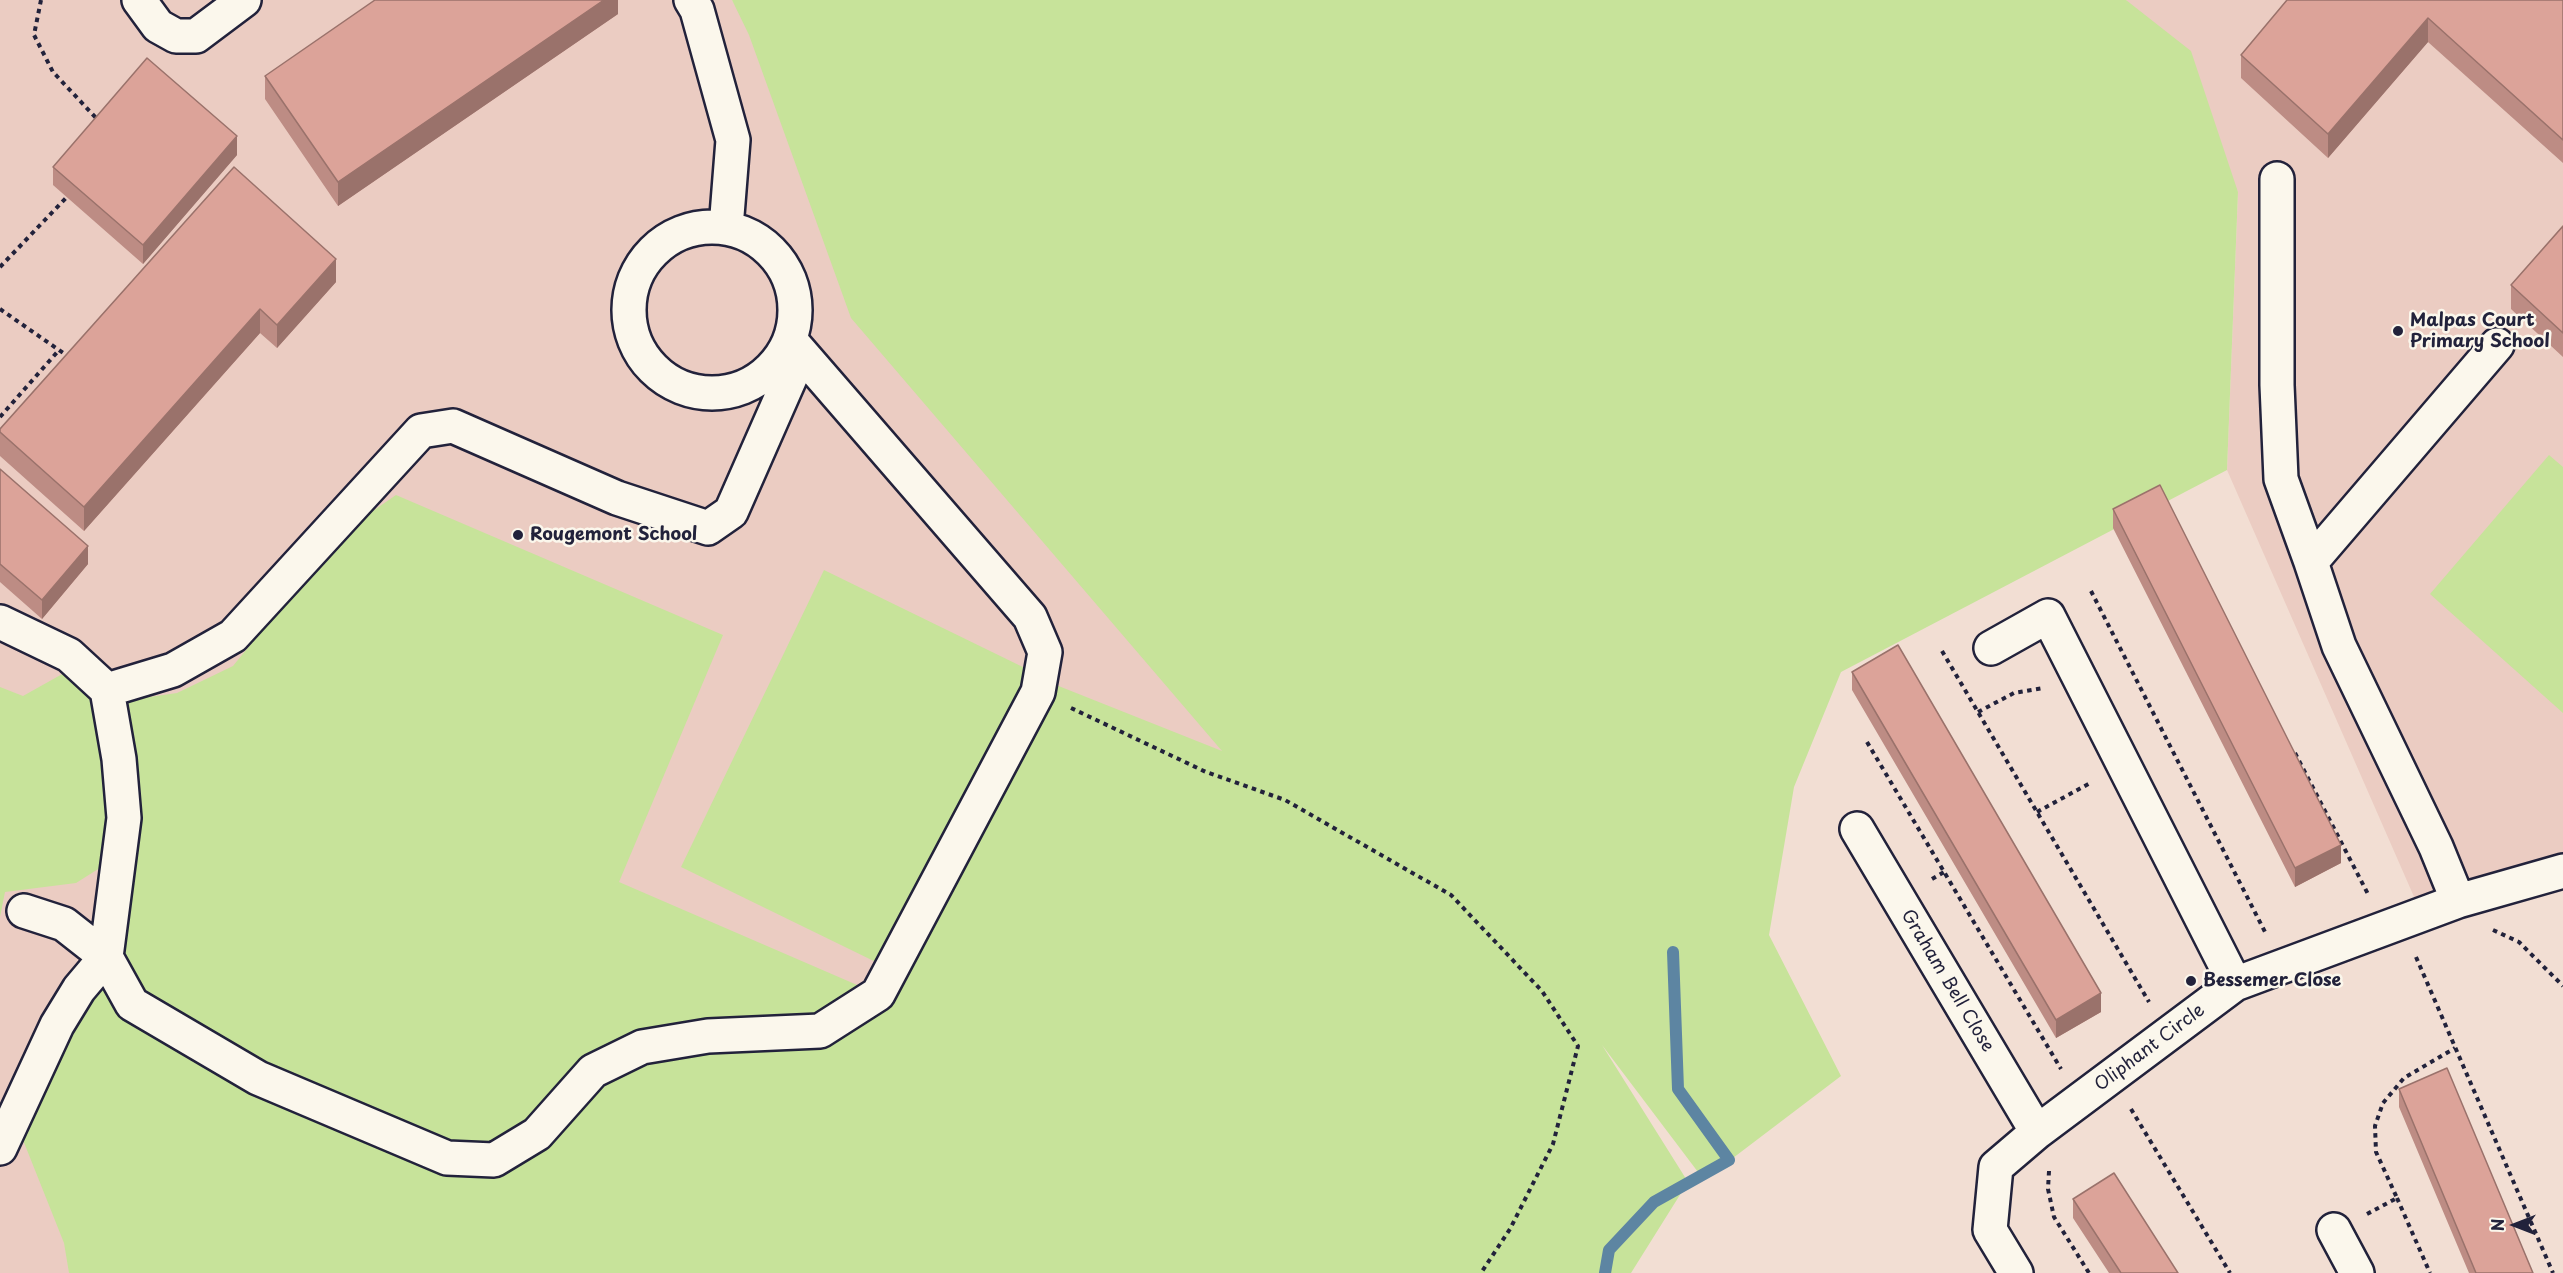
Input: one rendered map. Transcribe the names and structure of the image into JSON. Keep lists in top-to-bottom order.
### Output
{
  "streets": {
    "street": ["Graham Bell Close", "Oliphant Circle"]
  },
  "crossings": [
    ["Graham Bell Close", "Oliphant Circle"]
  ],
  "places": ["Malpas Court Primary School", "Rougemont School", "Bessemer Close"],
  "north": "left"
}
